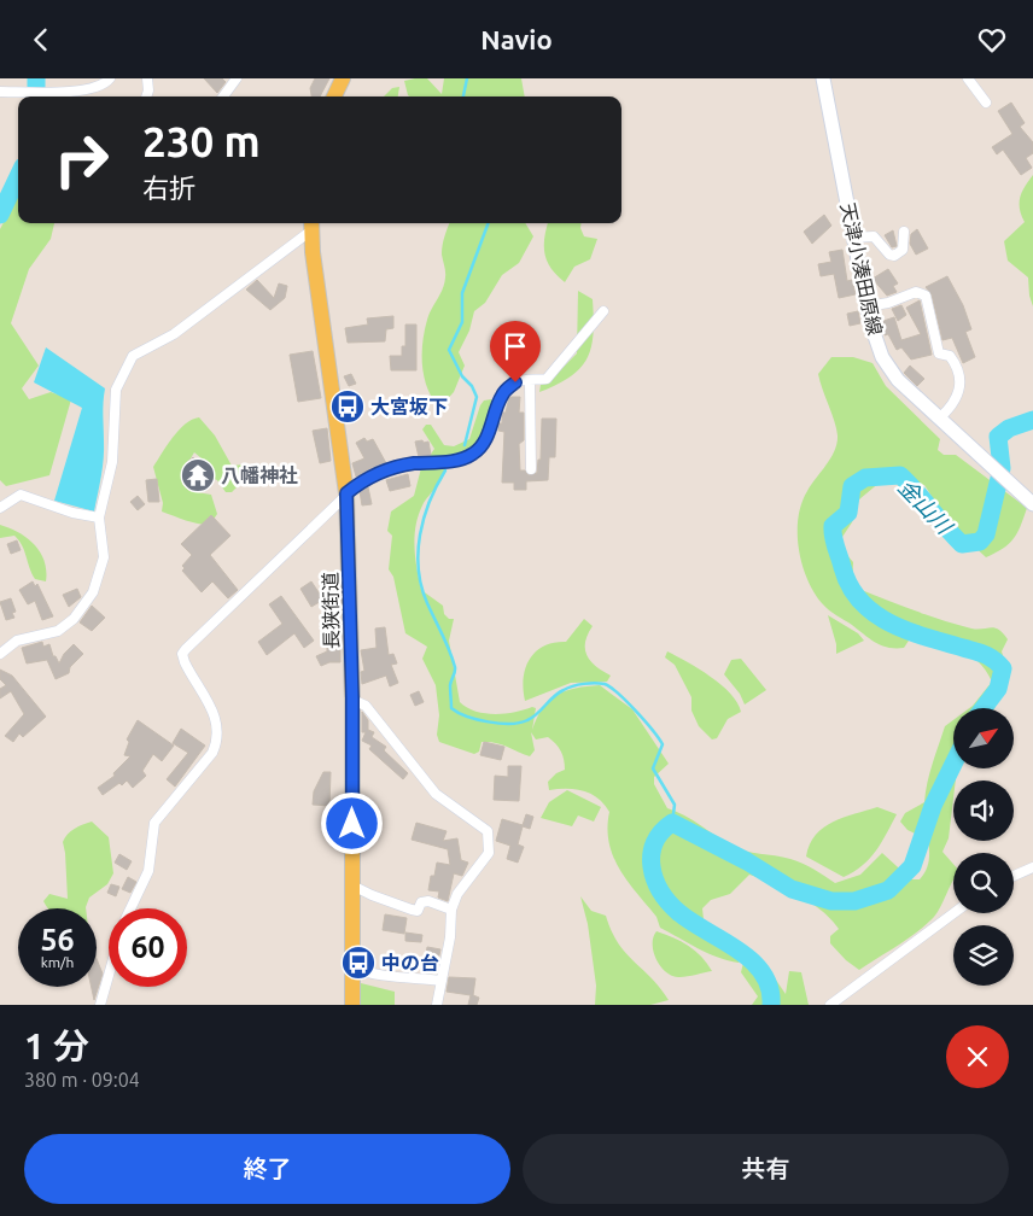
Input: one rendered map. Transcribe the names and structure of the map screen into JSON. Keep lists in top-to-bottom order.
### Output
{
  "streets": {
    "main road": ["天津小湊田原線", "長狭街道"]
  },
  "water": ["金山川"],
  "places": {
    "bus stop": ["大宮坂下", "中の台"],
    "temple": ["八幡神社"]
  },
  "north": "top right",
  "page": {
    "header": "Navio",
    "turn": ["230 m", "右折"],
    "speed": "56 km/h",
    "limit": "60",
    "heading": ["1 分", "380 m · 09:04"],
    "buttons": ["終了", "共有"]
  }
}
